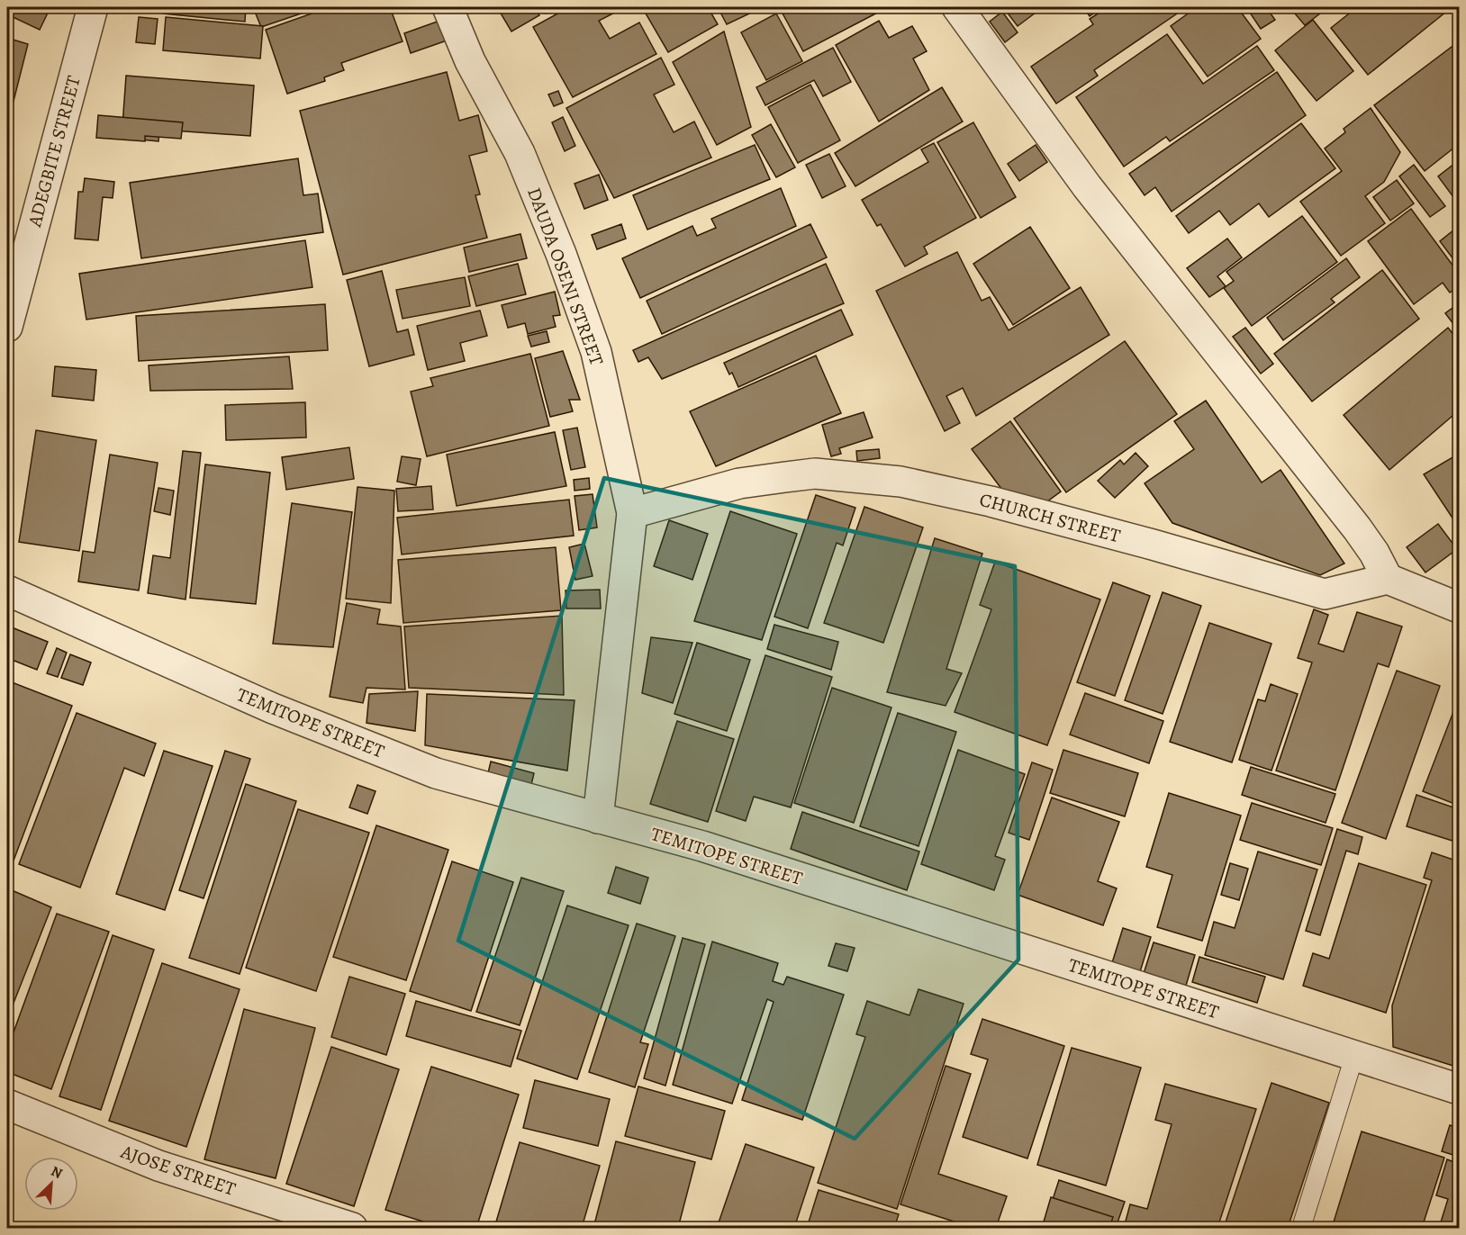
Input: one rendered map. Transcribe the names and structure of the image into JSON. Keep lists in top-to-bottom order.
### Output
{
  "streets": {
    "street": [
      "ADEGBITE STREET",
      "DAUDA OSENI STREET",
      "CHURCH STREET",
      "TEMITOPE STREET",
      "AJOSE STREET"
    ]
  },
  "crossings": [
    ["DAUDA OSENI STREET", "CHURCH STREET"],
    ["DAUDA OSENI STREET", "TEMITOPE STREET"]
  ],
  "north": "top right"
}
